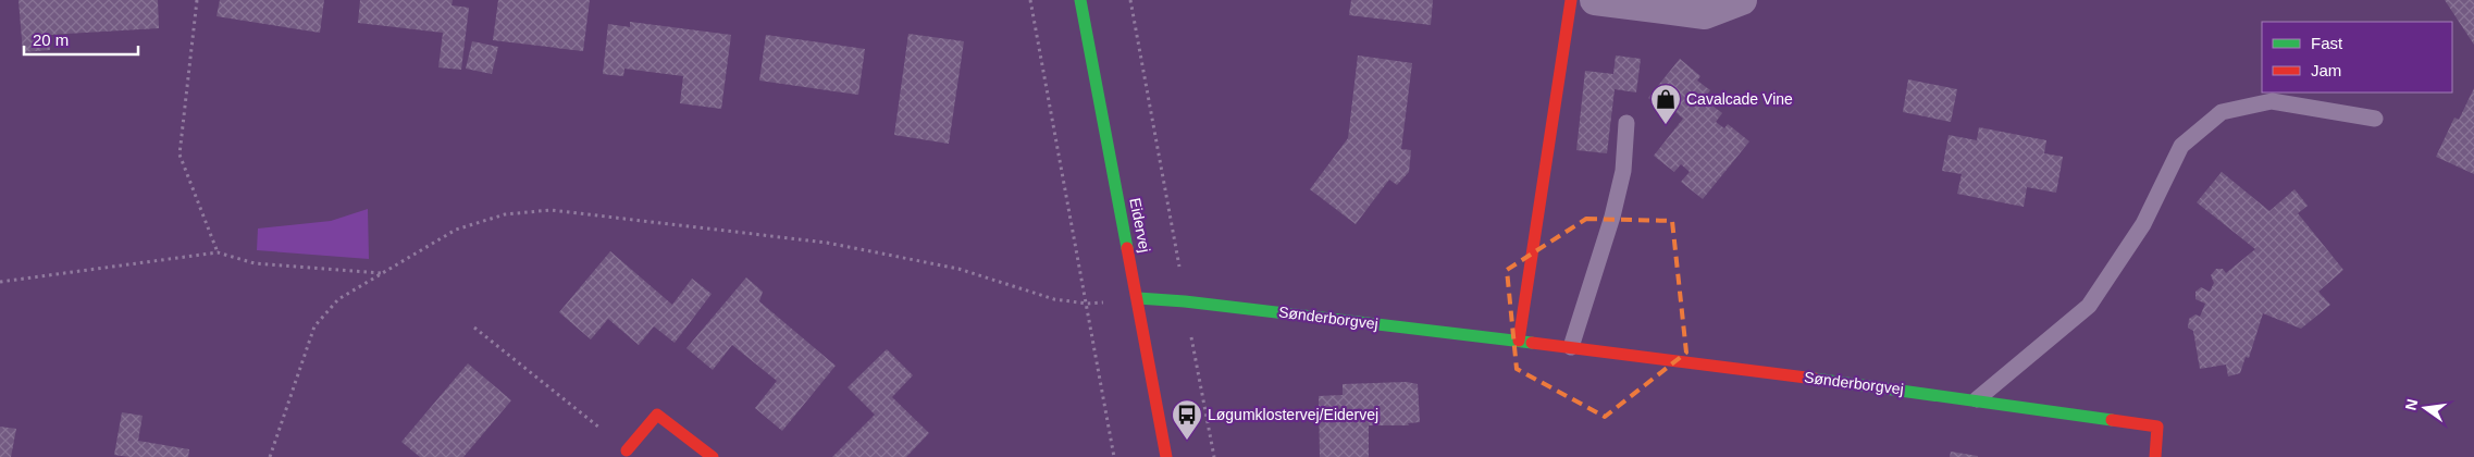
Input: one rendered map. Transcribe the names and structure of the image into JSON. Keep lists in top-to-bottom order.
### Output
{
  "streets": {
    "street": ["Eidervej", "Sønderborgvej"]
  },
  "crossings": [
    ["Eidervej", "Sønderborgvej"]
  ],
  "places": {
    "shop": ["Cavalcade Vine"],
    "bus stop": ["Løgumklostervej/Eidervej"]
  },
  "legend": ["Fast", "Jam"],
  "scale_bar": "20 m",
  "north": "left"
}
